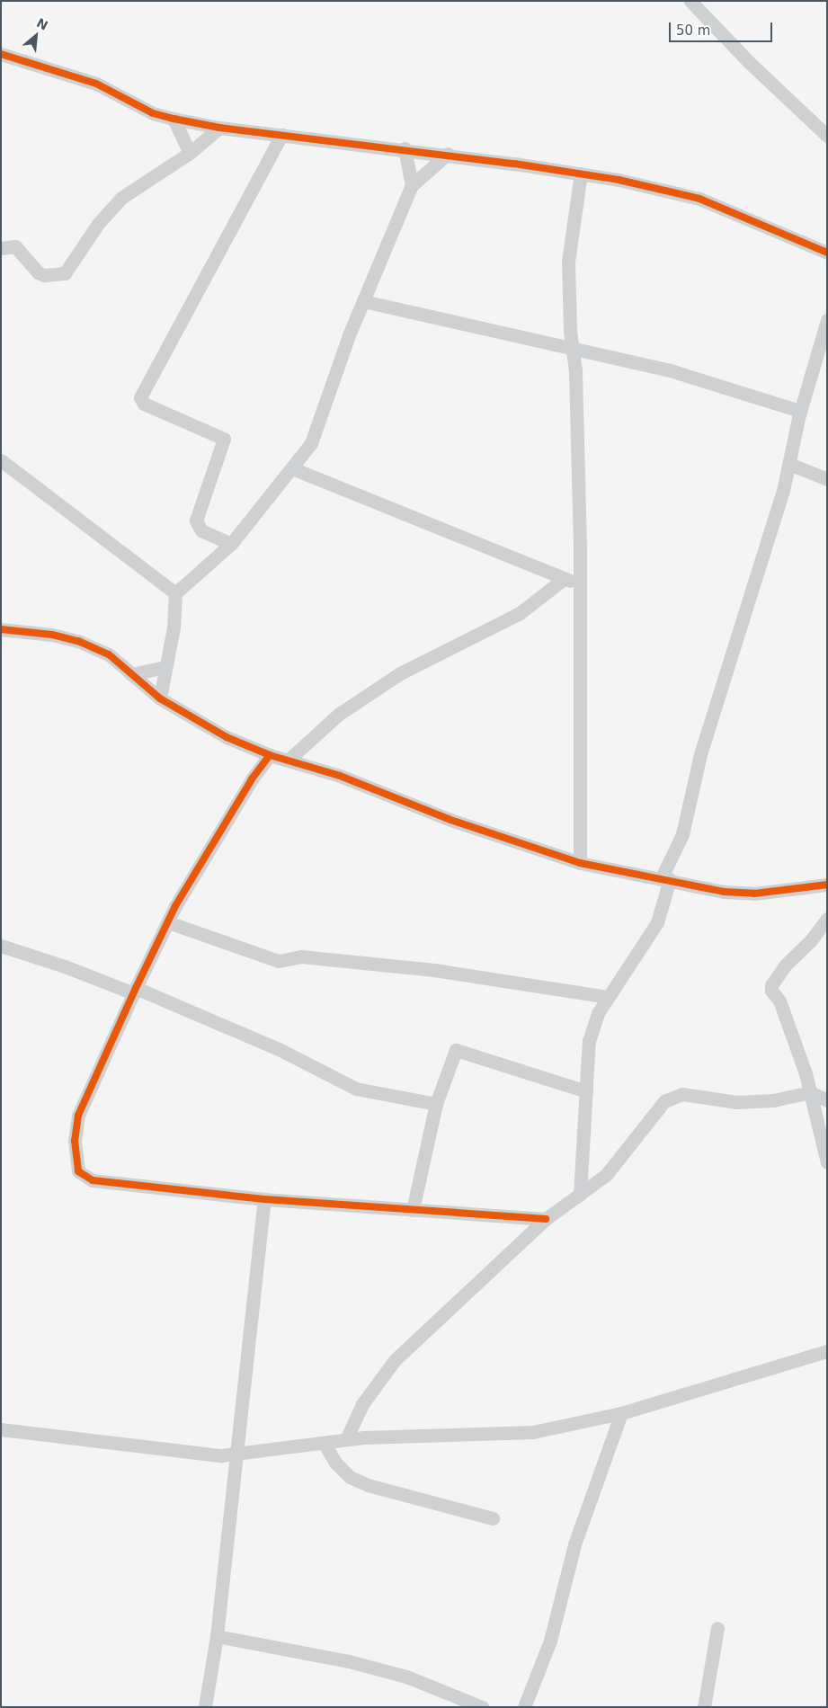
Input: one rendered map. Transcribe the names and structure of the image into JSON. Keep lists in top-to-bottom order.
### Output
{
  "scale_bar": "50 m",
  "north": "top right"
}
